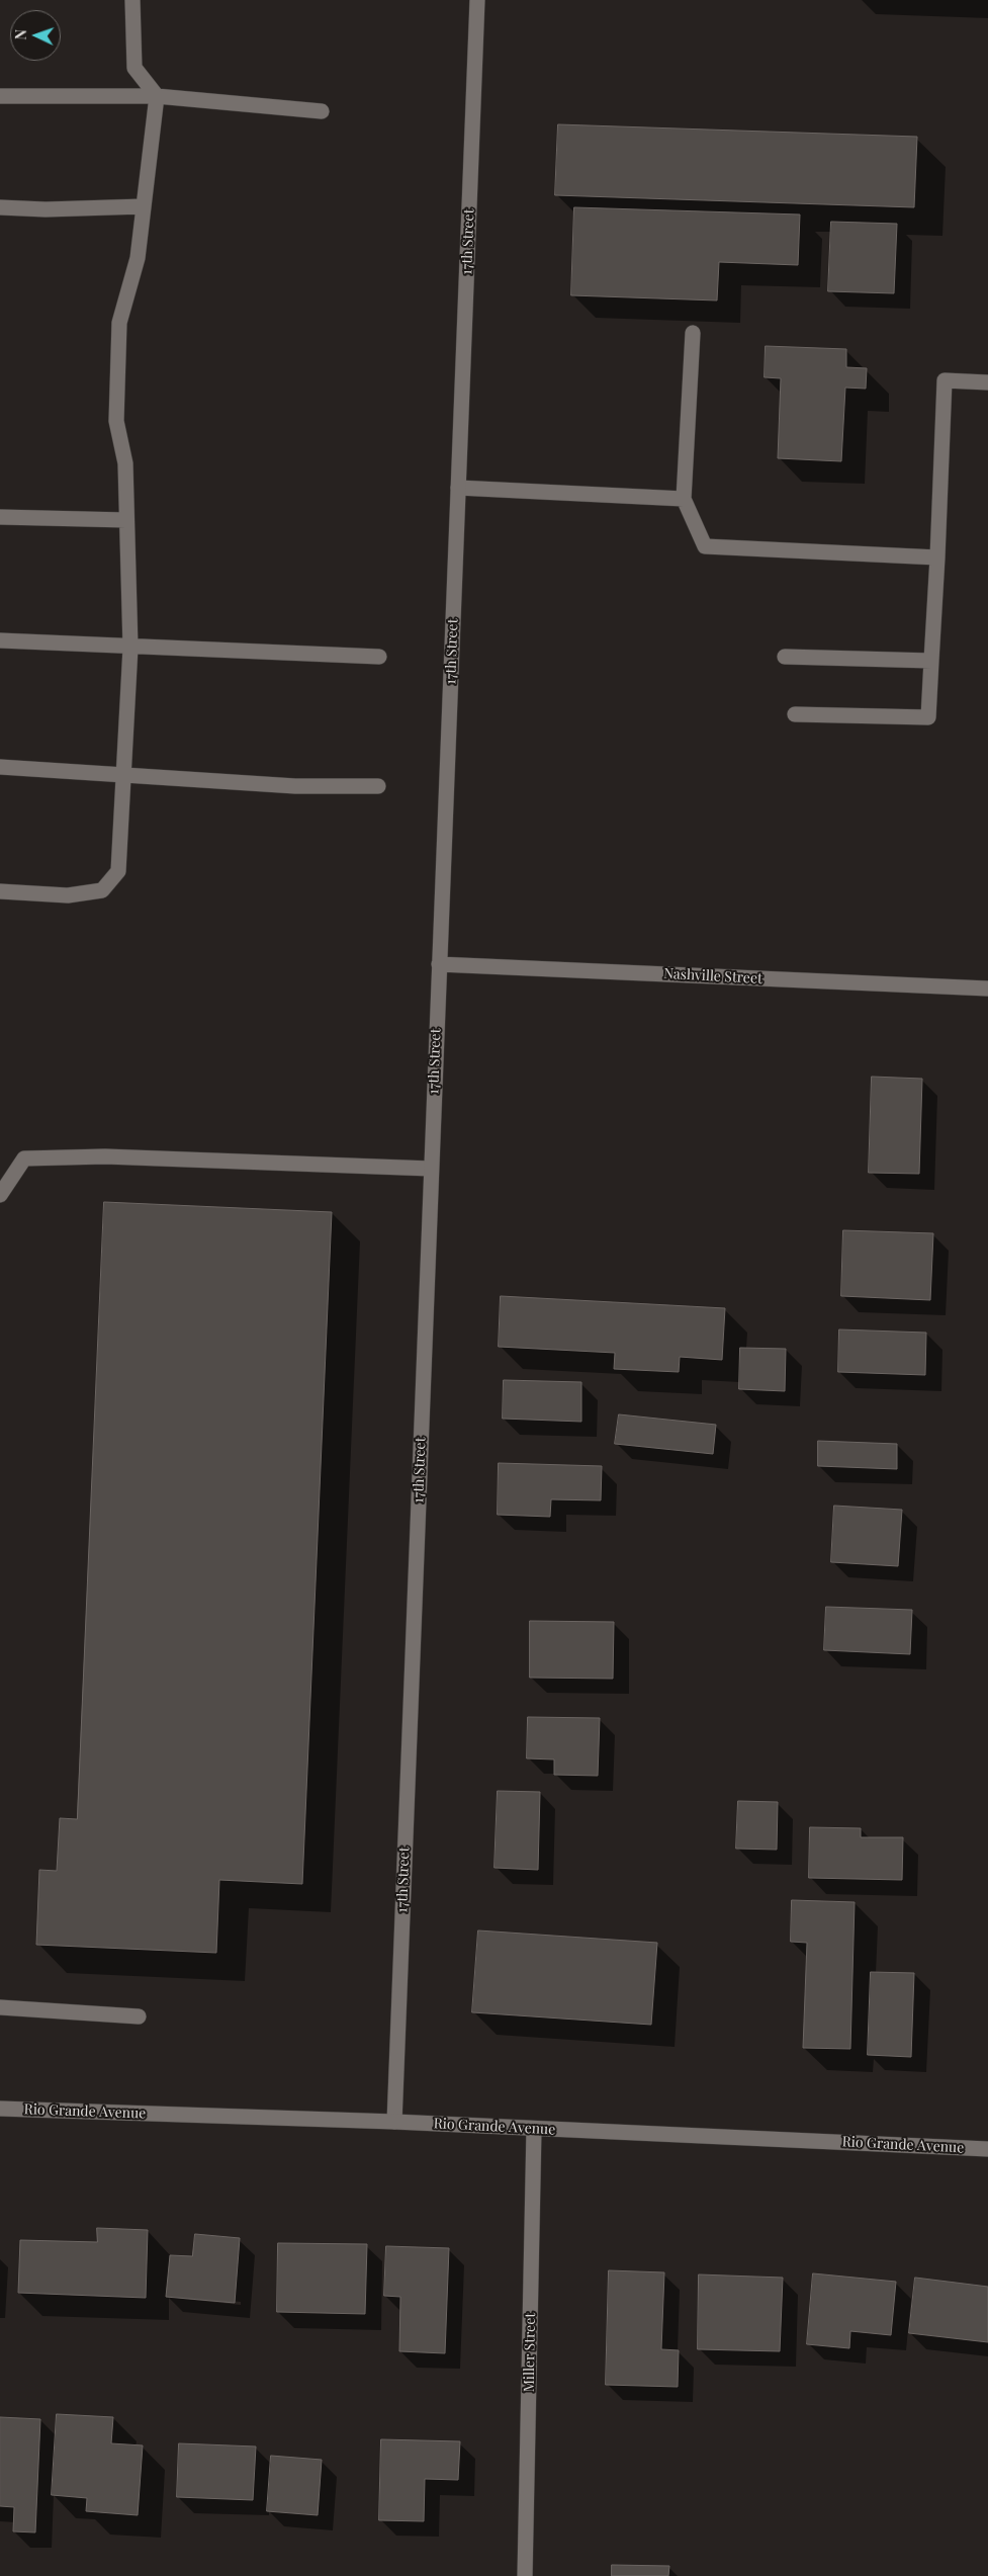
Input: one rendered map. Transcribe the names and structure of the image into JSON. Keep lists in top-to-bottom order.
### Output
{
  "streets": {
    "street": [
      "17th Street",
      "Nashville Street",
      "Rio Grande Avenue",
      "Miller Street"
    ]
  },
  "crossings": [
    ["17th Street", "Nashville Street"],
    ["17th Street", "Rio Grande Avenue"],
    ["Rio Grande Avenue", "Miller Street"]
  ],
  "north": "left"
}
